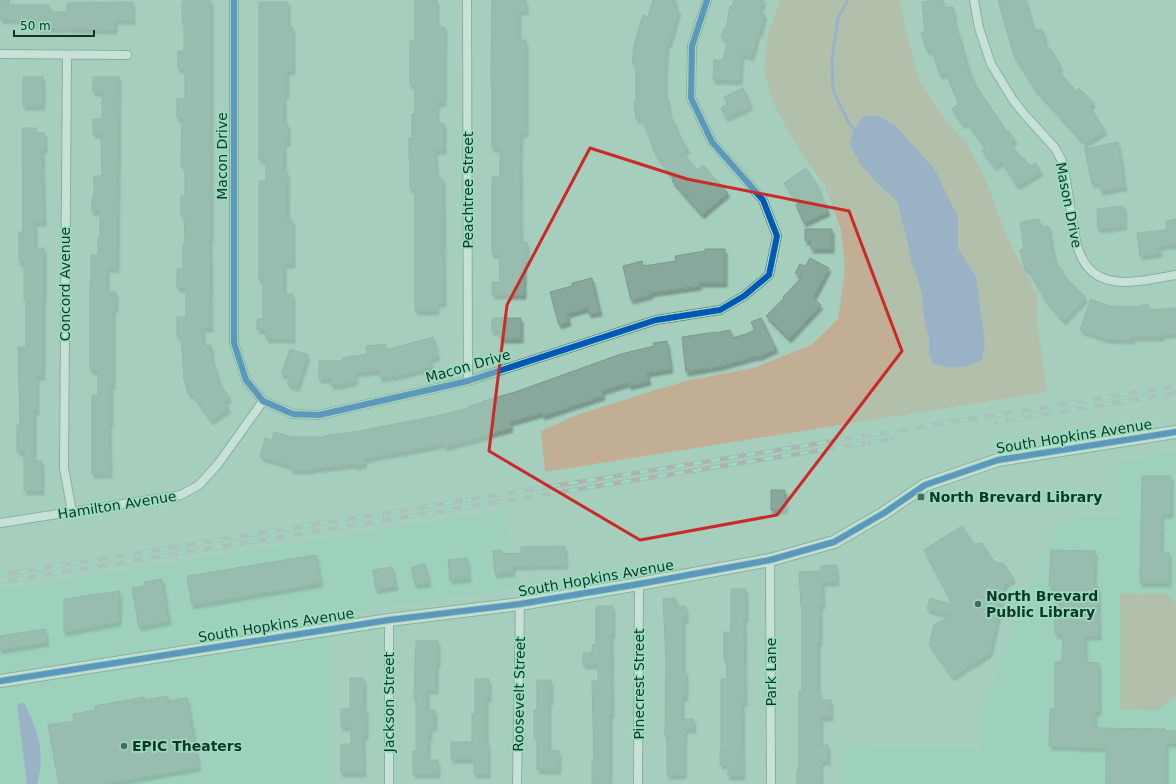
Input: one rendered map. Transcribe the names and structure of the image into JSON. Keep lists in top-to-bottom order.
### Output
{
  "streets": {
    "street": [
      "Macon Drive",
      "Peachtree Street",
      "Mason Drive",
      "Concord Avenue",
      "South Hopkins Avenue",
      "Hamilton Avenue",
      "Park Lane",
      "Pinecrest Street",
      "Roosevelt Street",
      "Jackson Street"
    ]
  },
  "crossings": [
    ["Macon Drive", "Peachtree Street"],
    ["Macon Drive", "Hamilton Avenue"],
    ["Concord Avenue", "Hamilton Avenue"],
    ["South Hopkins Avenue", "Park Lane"],
    ["South Hopkins Avenue", "Pinecrest Street"],
    ["South Hopkins Avenue", "Roosevelt Street"],
    ["South Hopkins Avenue", "Jackson Street"]
  ],
  "places": {
    "transit": ["North Brevard Library"],
    "other": ["North Brevard Public Library", "EPIC Theaters"]
  },
  "scale_bar": "50 m"
}
